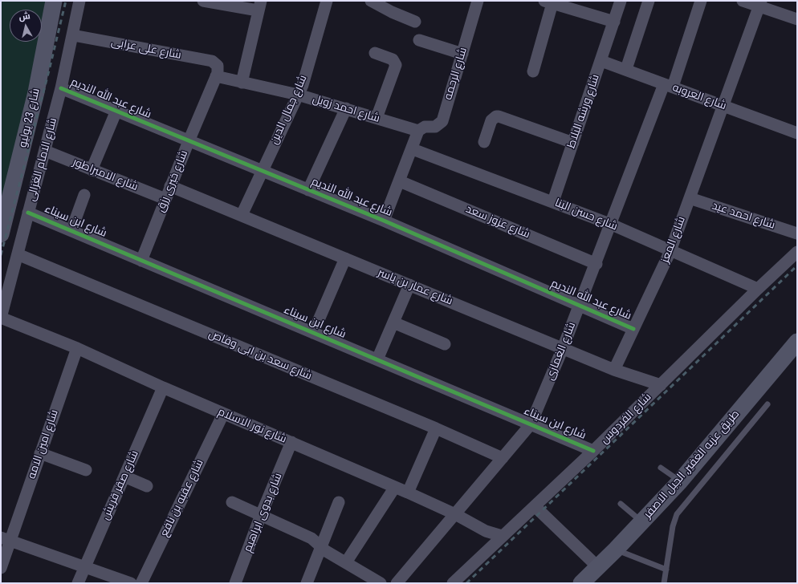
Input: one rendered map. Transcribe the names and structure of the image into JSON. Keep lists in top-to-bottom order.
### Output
{
  "streets": {
    "street": [
      "شارع على عرابى",
      "شارع الرحمه",
      "شارع العروبه",
      "شارع عبد الله النديم",
      "شارع احمد زويل",
      "شارع جمال الدين",
      "شارع ورشه البلاط",
      "شارع 23 يوليو",
      "شارع الامام الغزالى",
      "شارع الامبراطور",
      "شارع خيرى رزق",
      "شارع حسن البنا",
      "شارع احمد عيد",
      "شارع ابن سيناء",
      "شارع عزوز سعد",
      "شارع المعز",
      "شارع عمار بن ياسر",
      "شارع الغمازى",
      "شارع سعد بن ابى وقاص",
      "شارع الفردوس",
      "شارع نور الاسلام",
      "شارع امين الامه",
      "طريق عزبه الغفير, الجبل الاصفر",
      "شارع صقر قريش",
      "شارع عقبه بن نافع",
      "شارع بدوى ابراهيم"
    ]
  },
  "crossings": [
    ["شارع على عرابى", "شارع احمد زويل"],
    ["شارع على عرابى", "شارع الامام الغزالى"],
    ["شارع على عرابى", "شارع خيرى رزق"],
    ["شارع الرحمه", "شارع احمد زويل"],
    ["شارع العروبه", "شارع ورشه البلاط"],
    ["شارع العروبه", "شارع المعز"],
    ["شارع العروبه", "شارع الغمازى"],
    ["شارع عبد الله النديم", "شارع جمال الدين"],
    ["شارع عبد الله النديم", "شارع الامام الغزالى"],
    ["شارع عبد الله النديم", "شارع خيرى رزق"],
    ["شارع عبد الله النديم", "شارع المعز"],
    ["شارع عبد الله النديم", "شارع الغمازى"],
    ["شارع احمد زويل", "شارع جمال الدين"],
    ["شارع احمد زويل", "شارع خيرى رزق"],
    ["شارع جمال الدين", "شارع عمار بن ياسر"],
    ["شارع ورشه البلاط", "شارع حسن البنا"],
    ["شارع الامام الغزالى", "شارع الامبراطور"],
    ["شارع الامام الغزالى", "شارع ابن سيناء"],
    ["شارع الامام الغزالى", "شارع سعد بن ابى وقاص"],
    ["شارع الامام الغزالى", "شارع نور الاسلام"],
    ["شارع الامبراطور", "شارع خيرى رزق"],
    ["شارع خيرى رزق", "شارع ابن سيناء"],
    ["شارع خيرى رزق", "شارع عمار بن ياسر"],
    ["شارع حسن البنا", "شارع المعز"],
    ["شارع حسن البنا", "شارع الغمازى"],
    ["شارع حسن البنا", "شارع الفردوس"],
    ["شارع احمد عيد", "شارع المعز"],
    ["شارع ابن سيناء", "شارع الغمازى"],
    ["شارع ابن سيناء", "شارع الفردوس"],
    ["شارع عزوز سعد", "شارع الغمازى"],
    ["شارع المعز", "شارع عمار بن ياسر"],
    ["شارع عمار بن ياسر", "شارع الغمازى"],
    ["شارع عمار بن ياسر", "شارع الفردوس"],
    ["شارع الغمازى", "شارع سعد بن ابى وقاص"],
    ["شارع الغمازى", "شارع نور الاسلام"],
    ["شارع الفردوس", "شارع نور الاسلام"],
    ["شارع نور الاسلام", "شارع امين الامه"],
    ["شارع نور الاسلام", "شارع صقر قريش"],
    ["شارع نور الاسلام", "شارع عقبه بن نافع"],
    ["شارع نور الاسلام", "شارع بدوى ابراهيم"]
  ],
  "north": "top"
}
